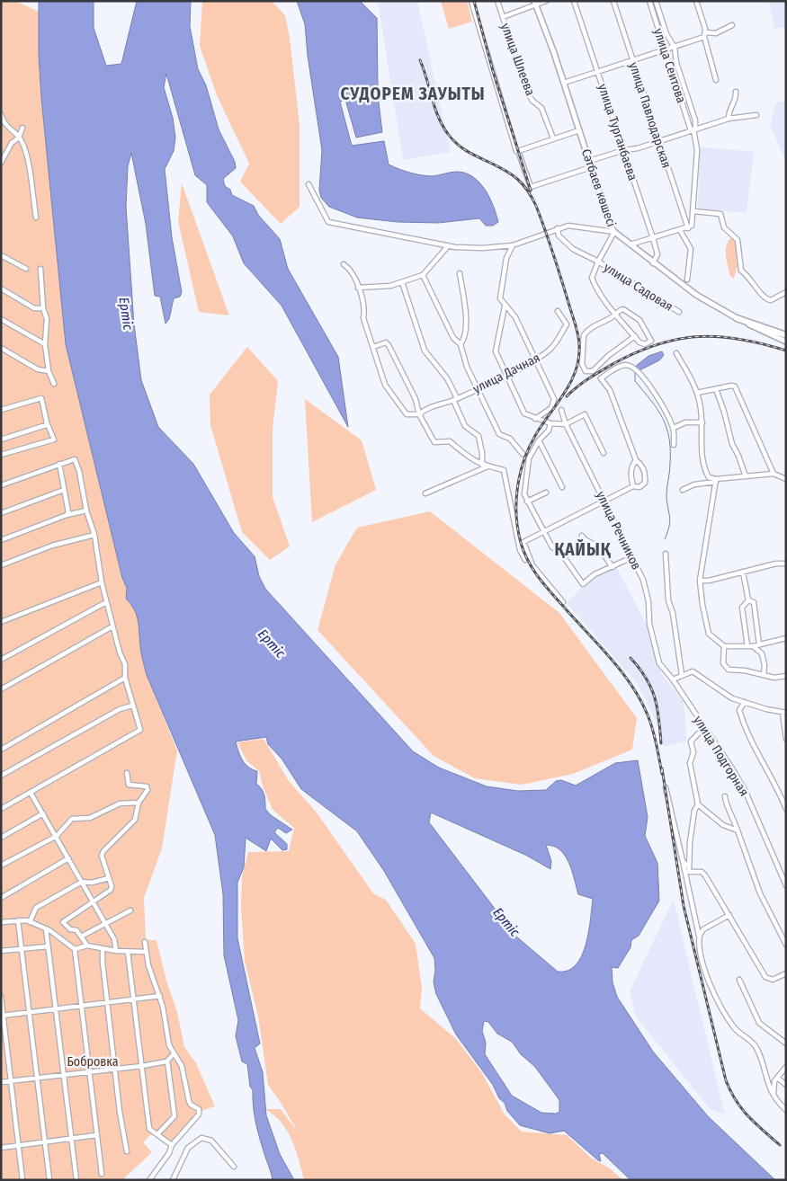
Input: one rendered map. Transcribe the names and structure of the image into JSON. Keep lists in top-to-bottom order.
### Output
{
  "streets": {
    "main road": ["Сәтбаев көшесі"],
    "street": [
      "улица Шлеева",
      "улица Сеитова",
      "улица Павлодарская",
      "улица Турганбаева",
      "улица Садовая",
      "улица Дачная",
      "улица Речников",
      "улица Подгорная"
    ]
  },
  "crossings": [
    ["улица Сеитова", "улица Павлодарская"],
    ["улица Турганбаева", "Сәтбаев көшесі"],
    ["Сәтбаев көшесі", "улица Садовая"],
    ["улица Речников", "улица Подгорная"]
  ],
  "districts": ["СУДОРЕМ ЗАУЫТЫ", "ҚАЙЫҚ"],
  "water": ["Ертіс"],
  "parks": ["Бобровка"]
}
